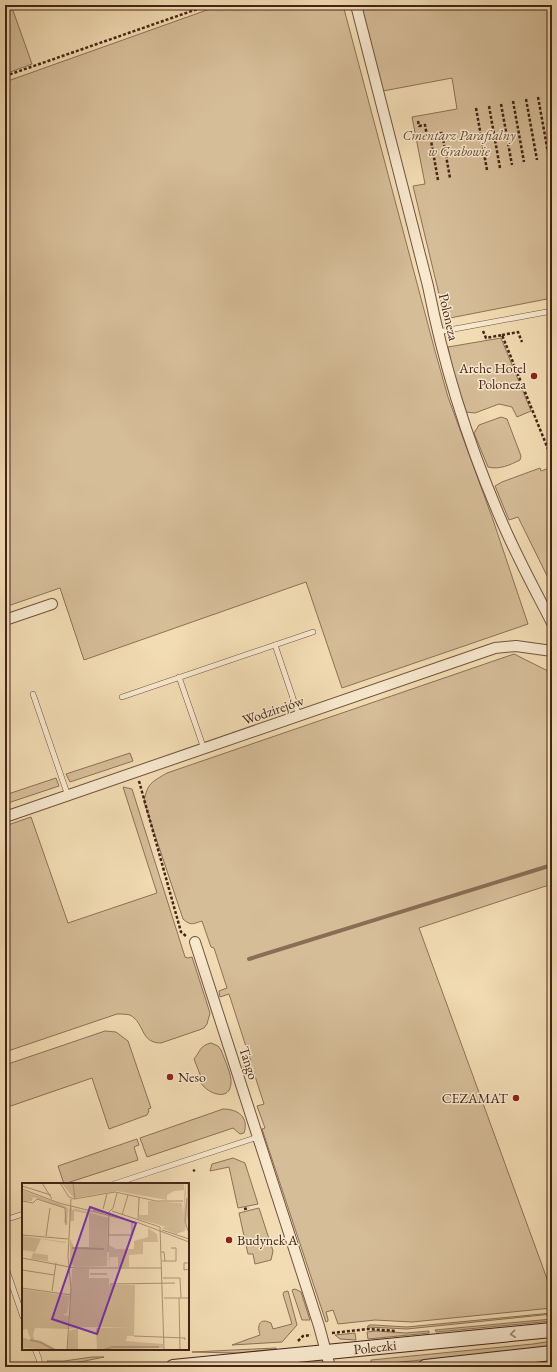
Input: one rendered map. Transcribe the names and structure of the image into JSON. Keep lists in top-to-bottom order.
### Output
{
  "streets": {
    "main road": ["Poleczki"],
    "street": ["Poloneza", "Wodzirejów", "Tango"]
  },
  "crossings": [
    ["Tango", "Poleczki"]
  ],
  "parks": ["Cmentarz Parafialny w Grabowie"],
  "places": [
    "Arche Hotel Poloneza",
    "Neso",
    "CEZAMAT",
    "Budynek A"
  ]
}
